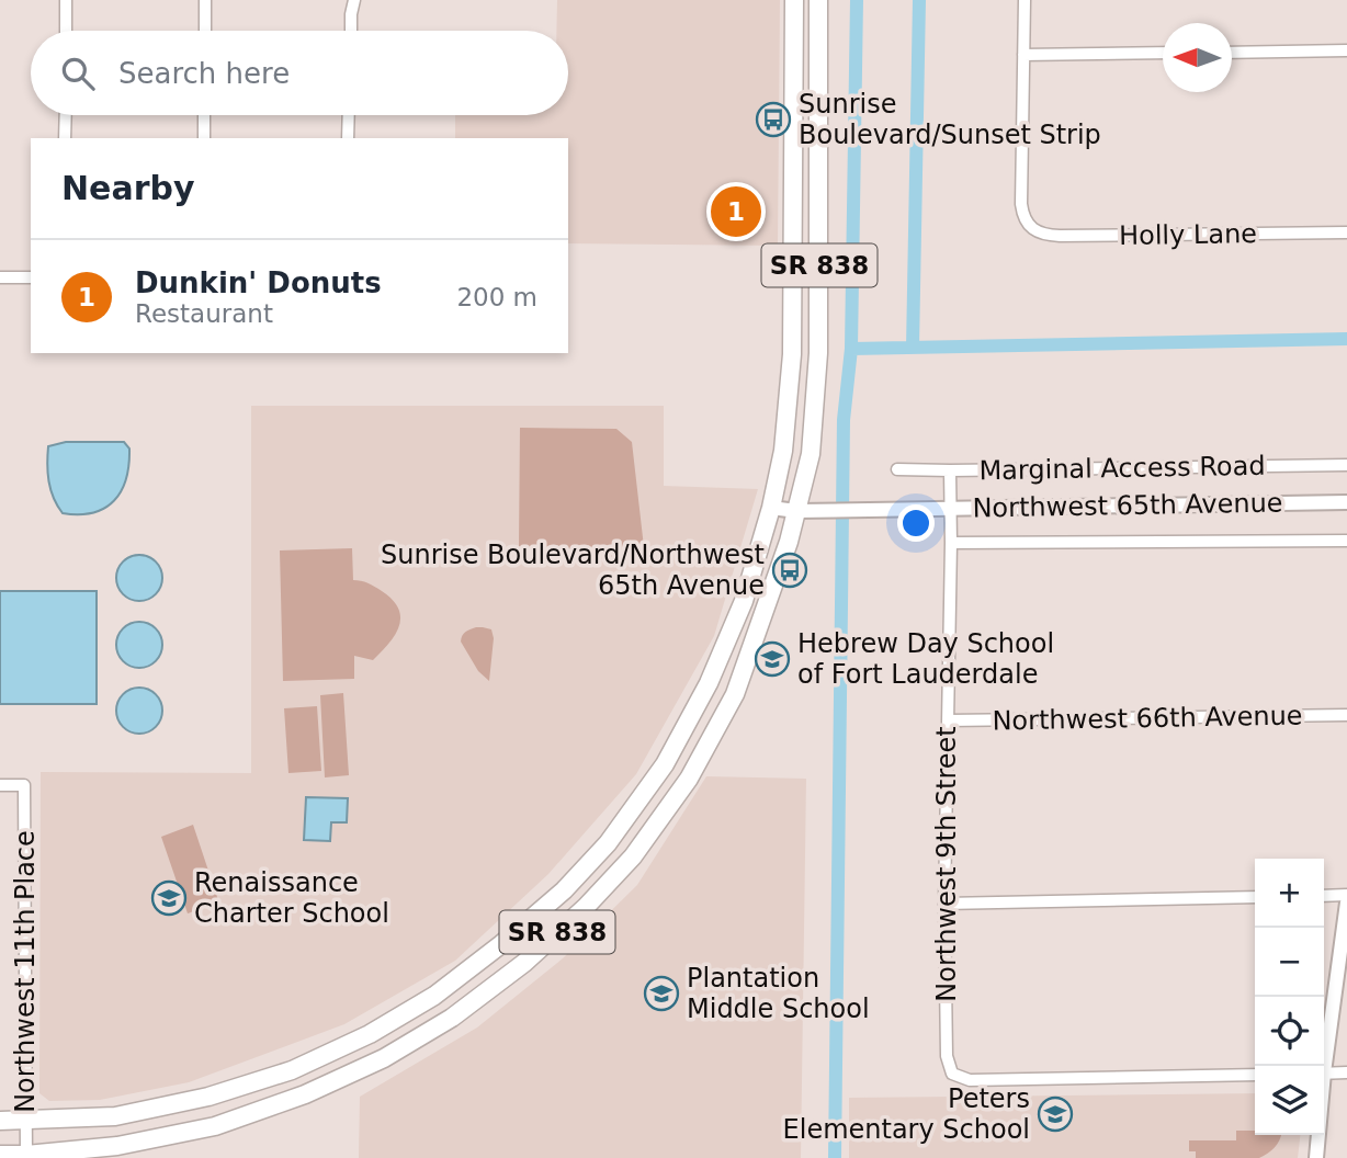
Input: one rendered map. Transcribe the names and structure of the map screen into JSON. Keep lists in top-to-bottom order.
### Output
{
  "streets": {
    "highway": ["SR 838"],
    "street": [
      "Holly Lane",
      "Marginal Access Road",
      "Northwest 65th Avenue",
      "Northwest 66th Avenue",
      "Northwest 9th Street",
      "Northwest 11th Place"
    ]
  },
  "crossings": [
    ["SR 838", "Northwest 65th Avenue"],
    ["SR 838", "Northwest 11th Place"],
    ["Marginal Access Road", "Northwest 9th Street"],
    ["Northwest 65th Avenue", "Northwest 9th Street"],
    ["Northwest 66th Avenue", "Northwest 9th Street"]
  ],
  "places": {
    "bus stop": ["Sunrise Boulevard/Sunset Strip", "Sunrise Boulevard/Northwest 65th Avenue"],
    "school or university": [
      "Hebrew Day School of Fort Lauderdale",
      "Renaissance Charter School",
      "Plantation Middle School",
      "Peters Elementary School"
    ]
  },
  "north": "left",
  "page": {
    "search": "Search here",
    "heading": "Nearby",
    "pins": "1",
    "list": [
      {
        "mark": "1",
        "name": "Dunkin' Donuts",
        "note": "Restaurant",
        "value": "200 m"
      }
    ],
    "map_buttons": ["+", "−"]
  }
}
